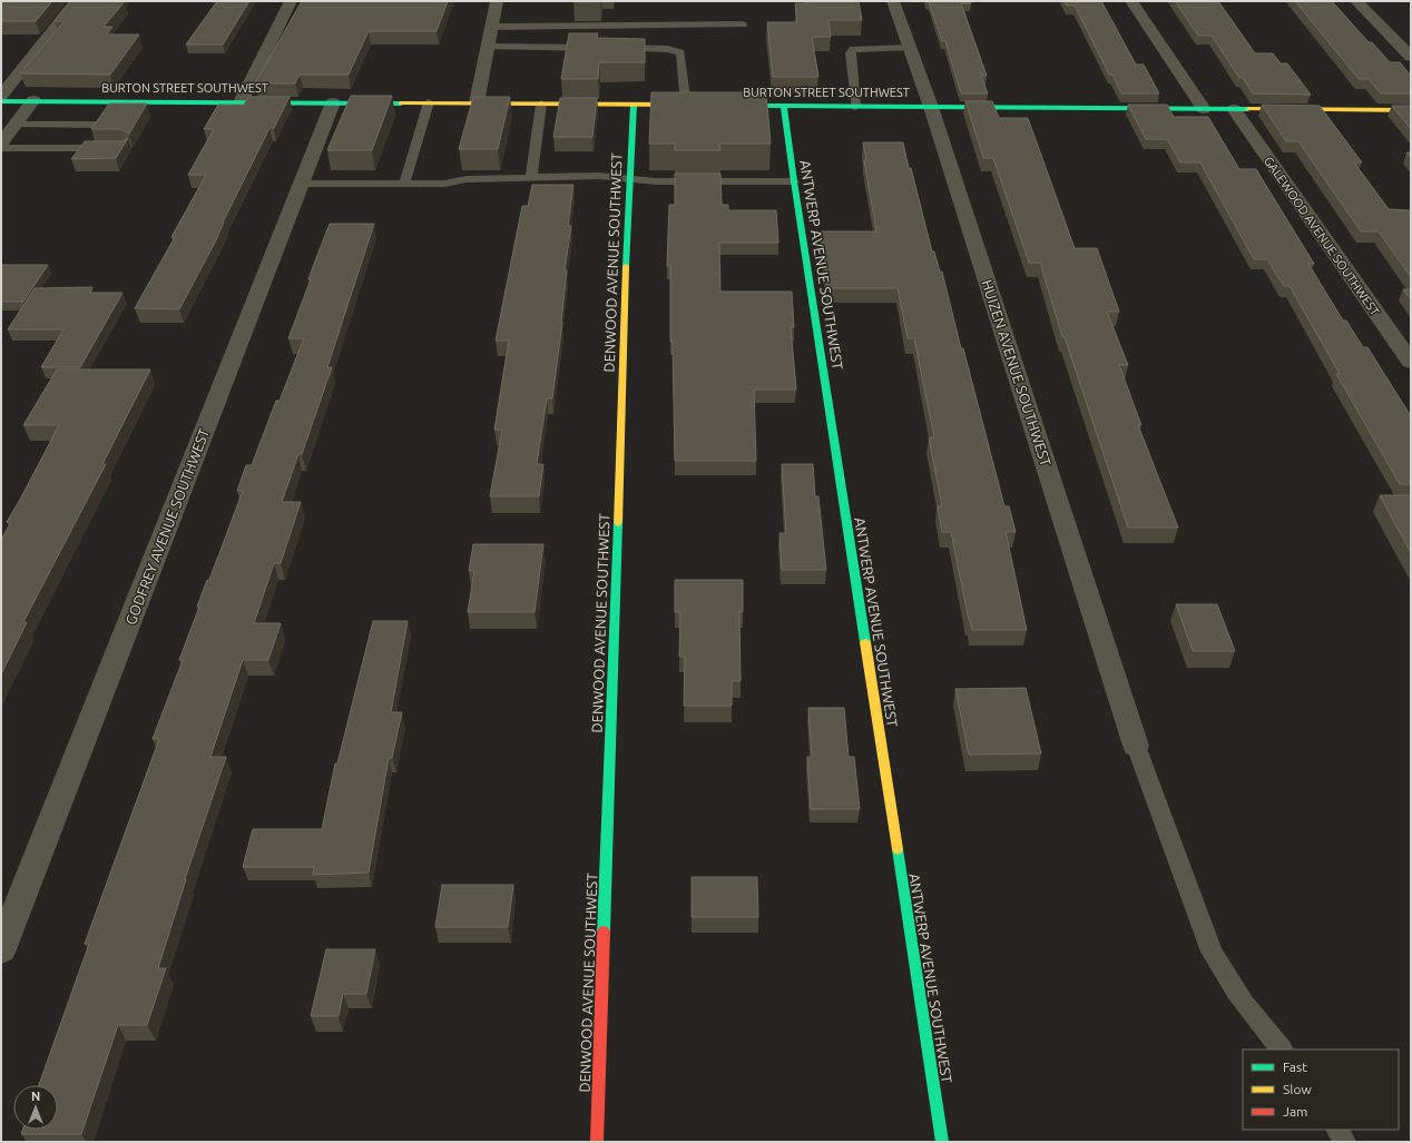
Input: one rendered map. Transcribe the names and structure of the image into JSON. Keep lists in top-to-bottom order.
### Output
{
  "streets": {
    "street": [
      "BURTON STREET SOUTHWEST",
      "GALEWOOD AVENUE SOUTHWEST",
      "DENWOOD AVENUE SOUTHWEST",
      "ANTWERP AVENUE SOUTHWEST",
      "HUIZEN AVENUE SOUTHWEST",
      "GODFREY AVENUE SOUTHWEST"
    ]
  },
  "crossings": [
    ["BURTON STREET SOUTHWEST", "GALEWOOD AVENUE SOUTHWEST"],
    ["BURTON STREET SOUTHWEST", "DENWOOD AVENUE SOUTHWEST"],
    ["BURTON STREET SOUTHWEST", "ANTWERP AVENUE SOUTHWEST"],
    ["BURTON STREET SOUTHWEST", "HUIZEN AVENUE SOUTHWEST"],
    ["BURTON STREET SOUTHWEST", "GODFREY AVENUE SOUTHWEST"]
  ],
  "legend": ["Fast", "Slow", "Jam"],
  "north": "top"
}
